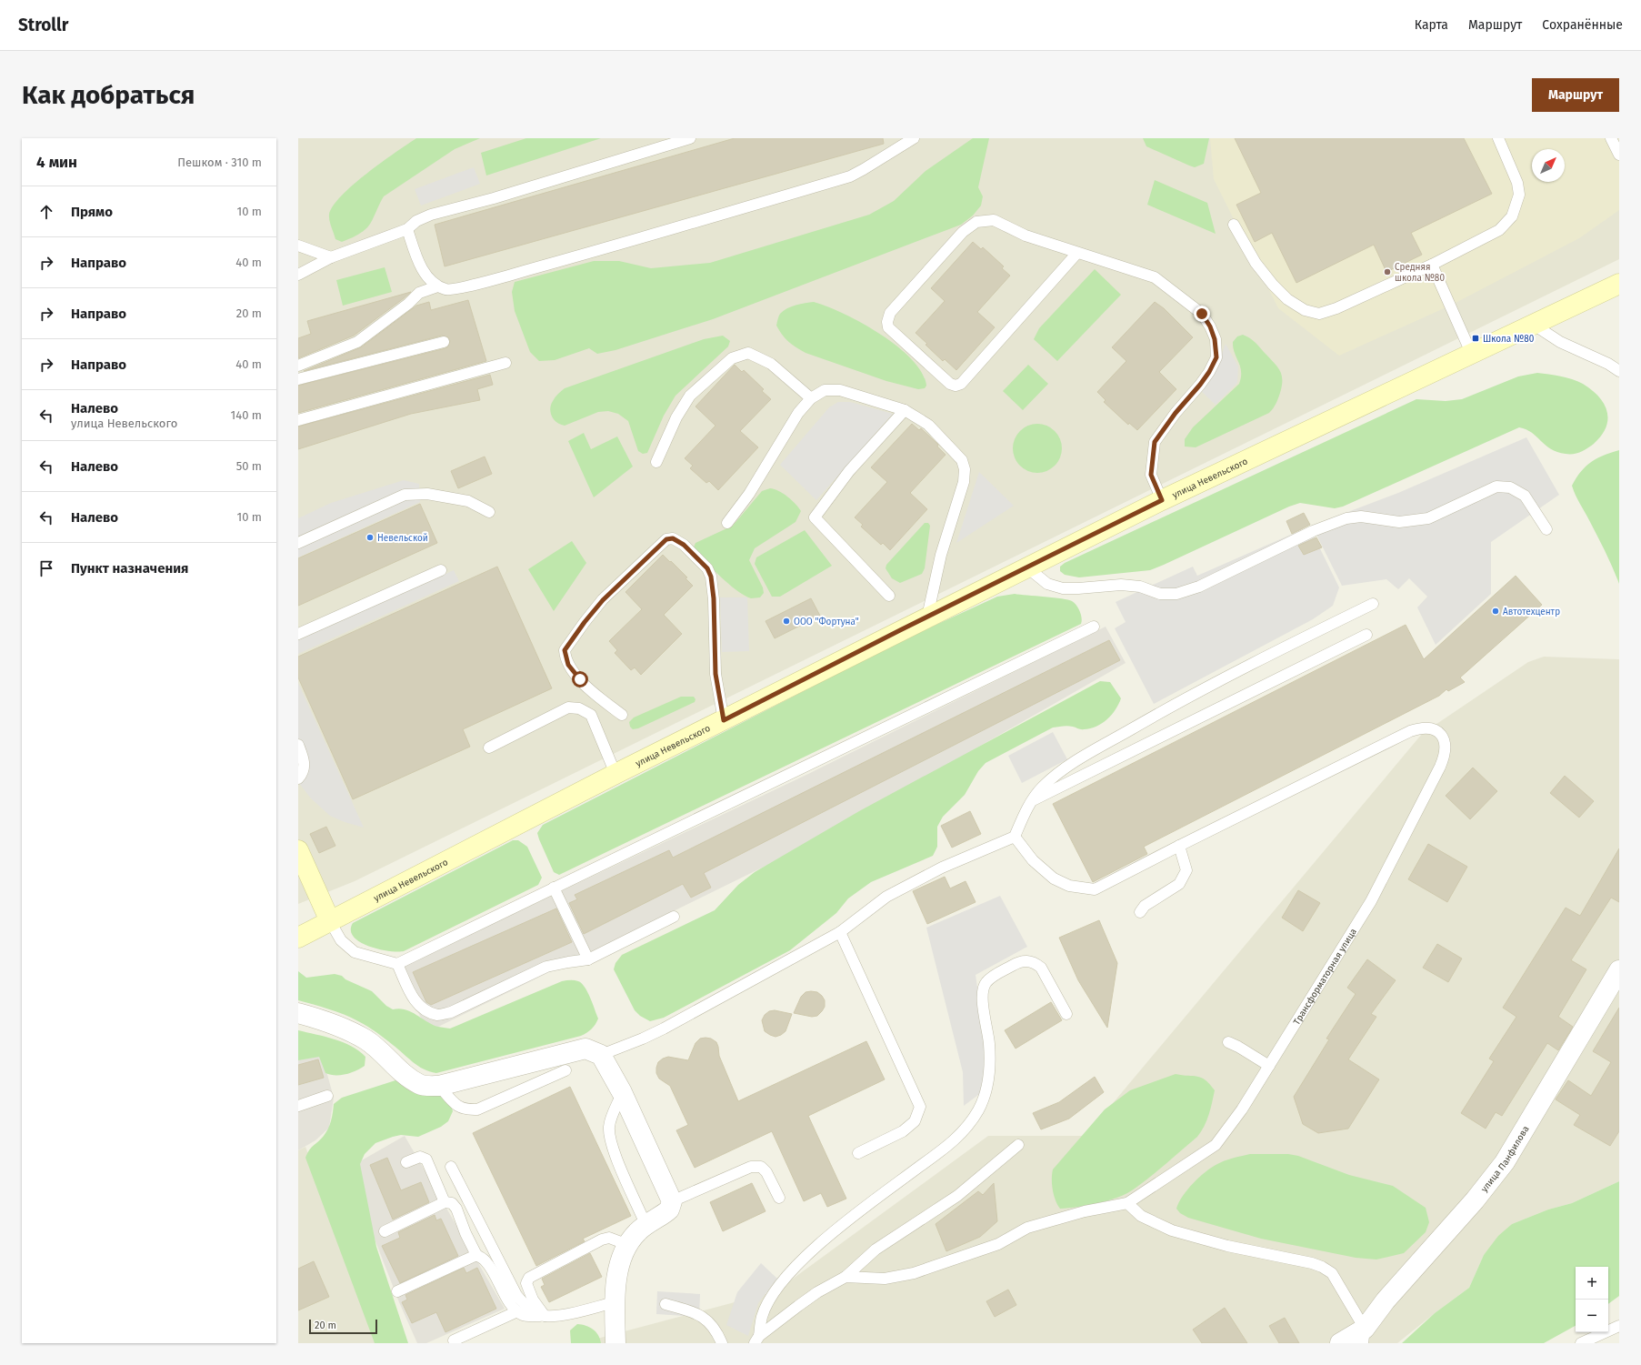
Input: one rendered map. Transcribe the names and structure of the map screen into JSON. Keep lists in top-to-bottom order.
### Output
{
  "streets": {
    "main road": ["улица Невельского"],
    "street": ["улица Панфилова"],
    "lane": ["Трансформаторная улица"]
  },
  "places": {
    "other": [
      "Средняя школа №80",
      "Невельской",
      "Автотехцентр",
      "ООО \"Фортуна\""
    ],
    "transit": ["Школа №80"]
  },
  "scale_bar": "20 m",
  "north": "top right",
  "page": {
    "header": "Strollr",
    "nav": ["Карта", "Маршрут", "Сохранённые"],
    "buttons": "Маршрут",
    "title": "Как добраться",
    "heading": ["4 мин", "Пешком · 310 m"],
    "list": [
      ["Прямо", "10 m"],
      ["Направо", "40 m"],
      ["Направо", "20 m"],
      ["Направо", "40 m"],
      ["Налево", "улица Невельского", "140 m"],
      ["Налево", "50 m"],
      ["Налево", "10 m"],
      "Пункт назначения"
    ],
    "map_buttons": ["+", "−"],
    "scale": "20 m"
  }
}
